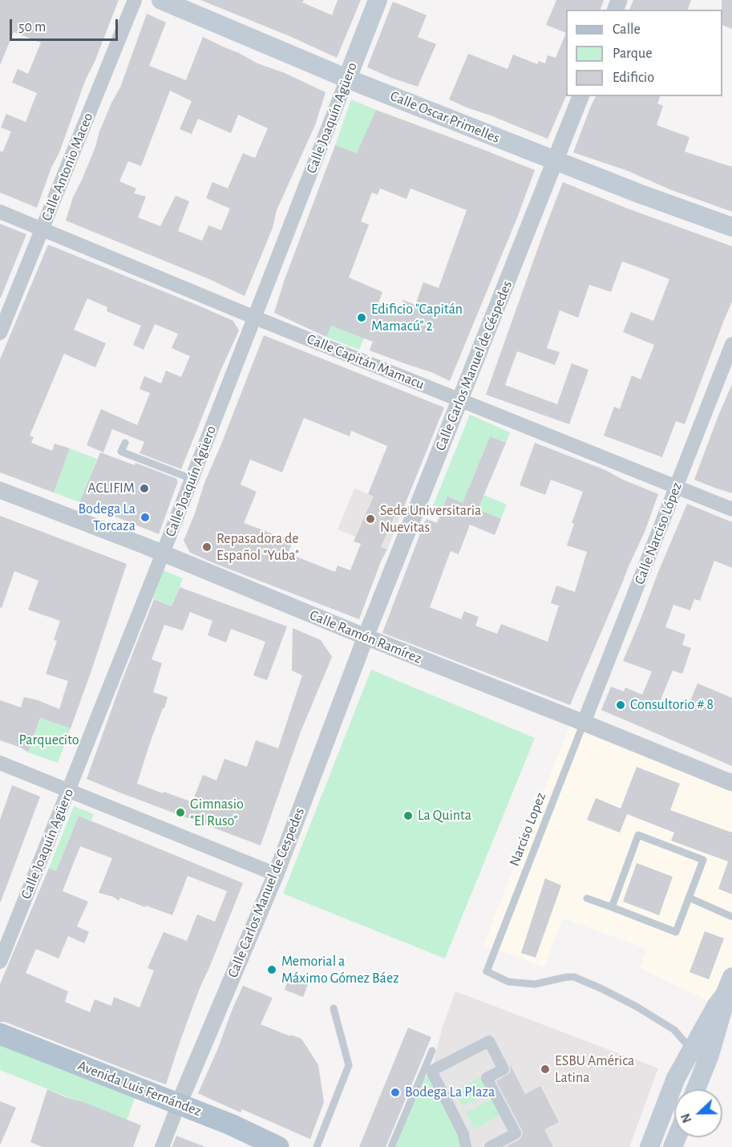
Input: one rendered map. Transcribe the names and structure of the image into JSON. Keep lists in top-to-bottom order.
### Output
{
  "streets": {
    "main road": ["Calle Oscar Primelles", "Calle Joaquín Agüero", "Avenida Luis Fernández"],
    "street": [
      "Calle Antonio Maceo",
      "Calle Capitán Mamacu",
      "Calle Carlos Manuel de Céspedes",
      "Calle Narciso López",
      "Calle Ramón Ramírez",
      "Calle Carlos Manuel de Cespedes"
    ],
    "lane": ["Narciso Lopez"]
  },
  "crossings": [
    ["Calle Oscar Primelles", "Calle Joaquín Agüero"],
    ["Calle Oscar Primelles", "Calle Carlos Manuel de Céspedes"],
    ["Calle Joaquín Agüero", "Calle Capitán Mamacu"],
    ["Calle Joaquín Agüero", "Calle Ramón Ramírez"],
    ["Calle Antonio Maceo", "Calle Capitán Mamacu"],
    ["Calle Capitán Mamacu", "Calle Carlos Manuel de Céspedes"],
    ["Calle Capitán Mamacu", "Calle Narciso López"],
    ["Calle Carlos Manuel de Céspedes", "Calle Ramón Ramírez"],
    ["Calle Carlos Manuel de Céspedes", "Calle Carlos Manuel de Cespedes"],
    ["Calle Narciso López", "Calle Ramón Ramírez"],
    ["Calle Narciso López", "Narciso Lopez"],
    ["Calle Ramón Ramírez", "Narciso Lopez"],
    ["Calle Ramón Ramírez", "Calle Carlos Manuel de Cespedes"],
    ["Calle Carlos Manuel de Cespedes", "Avenida Luis Fernández"]
  ],
  "parks": ["Parquecito"],
  "places": [
    "Edificio \"Capitán Mamacú\" 2",
    "ACLIFIM",
    "Bodega La Torcaza",
    "Sede Universitaria Nuevitas",
    "Repasadora de Español \"Yuba\"",
    "Consultorio # 8",
    "Gimnasio \"El Ruso\"",
    "La Quinta",
    "Memorial a Máximo Gómez Báez",
    "ESBU América Latina",
    "Bodega La Plaza"
  ],
  "legend": ["Calle", "Parque", "Edificio"],
  "scale_bar": "50 m",
  "north": "left"
}
